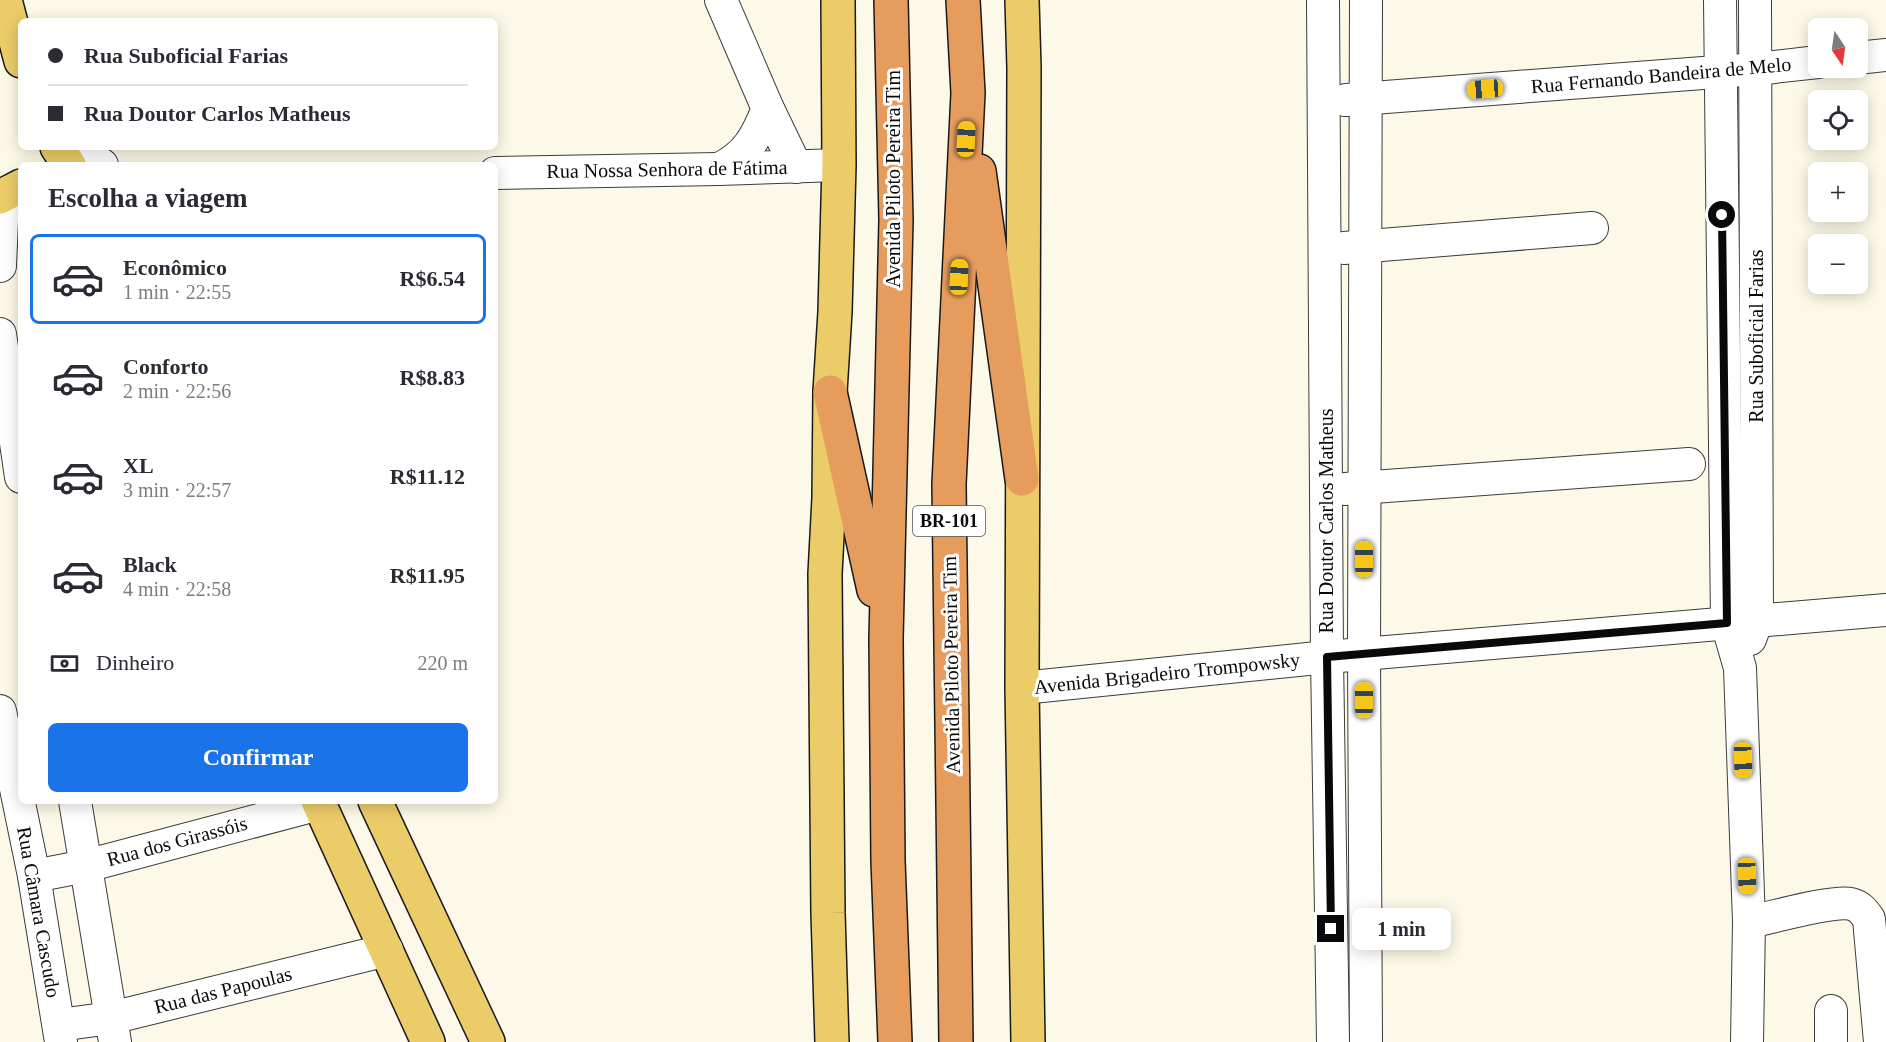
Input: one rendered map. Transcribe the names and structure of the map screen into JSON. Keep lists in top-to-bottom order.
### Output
{
  "streets": {
    "highway": ["Avenida Piloto Pereira Tim", "BR-101"],
    "street": [
      "Rua Fernando Bandeira de Melo",
      "Rua Nossa Senhora de Fátima",
      "Rua Suboficial Farias",
      "Rua Doutor Carlos Matheus",
      "Avenida Brigadeiro Trompowsky",
      "Rua dos Girassóis",
      "Rua Câmara Cascudo",
      "Rua das Papoulas"
    ]
  },
  "crossings": [
    ["Rua Fernando Bandeira de Melo", "Rua Suboficial Farias"],
    ["Rua Fernando Bandeira de Melo", "Rua Doutor Carlos Matheus"],
    ["Rua Suboficial Farias", "Avenida Brigadeiro Trompowsky"],
    ["Rua Doutor Carlos Matheus", "Avenida Brigadeiro Trompowsky"],
    ["Rua dos Girassóis", "Rua Câmara Cascudo"],
    ["Rua Câmara Cascudo", "Rua das Papoulas"]
  ],
  "north": "bottom",
  "page": {
    "map_buttons": ["+", "−"],
    "banner": ["Rua Suboficial Farias", "Rua Doutor Carlos Matheus"],
    "heading": "Escolha a viagem",
    "list": [
      {
        "name": "Econômico",
        "note": "1 min · 22:55",
        "value": "R$6.54"
      },
      {
        "name": "Conforto",
        "note": "2 min · 22:56",
        "value": "R$8.83"
      },
      {
        "name": "XL",
        "note": "3 min · 22:57",
        "value": "R$11.12"
      },
      {
        "name": "Black",
        "note": "4 min · 22:58",
        "value": "R$11.95"
      }
    ],
    "pay": ["Dinheiro", "220 m"],
    "buttons": "Confirmar",
    "bubble": "1 min"
  }
}
